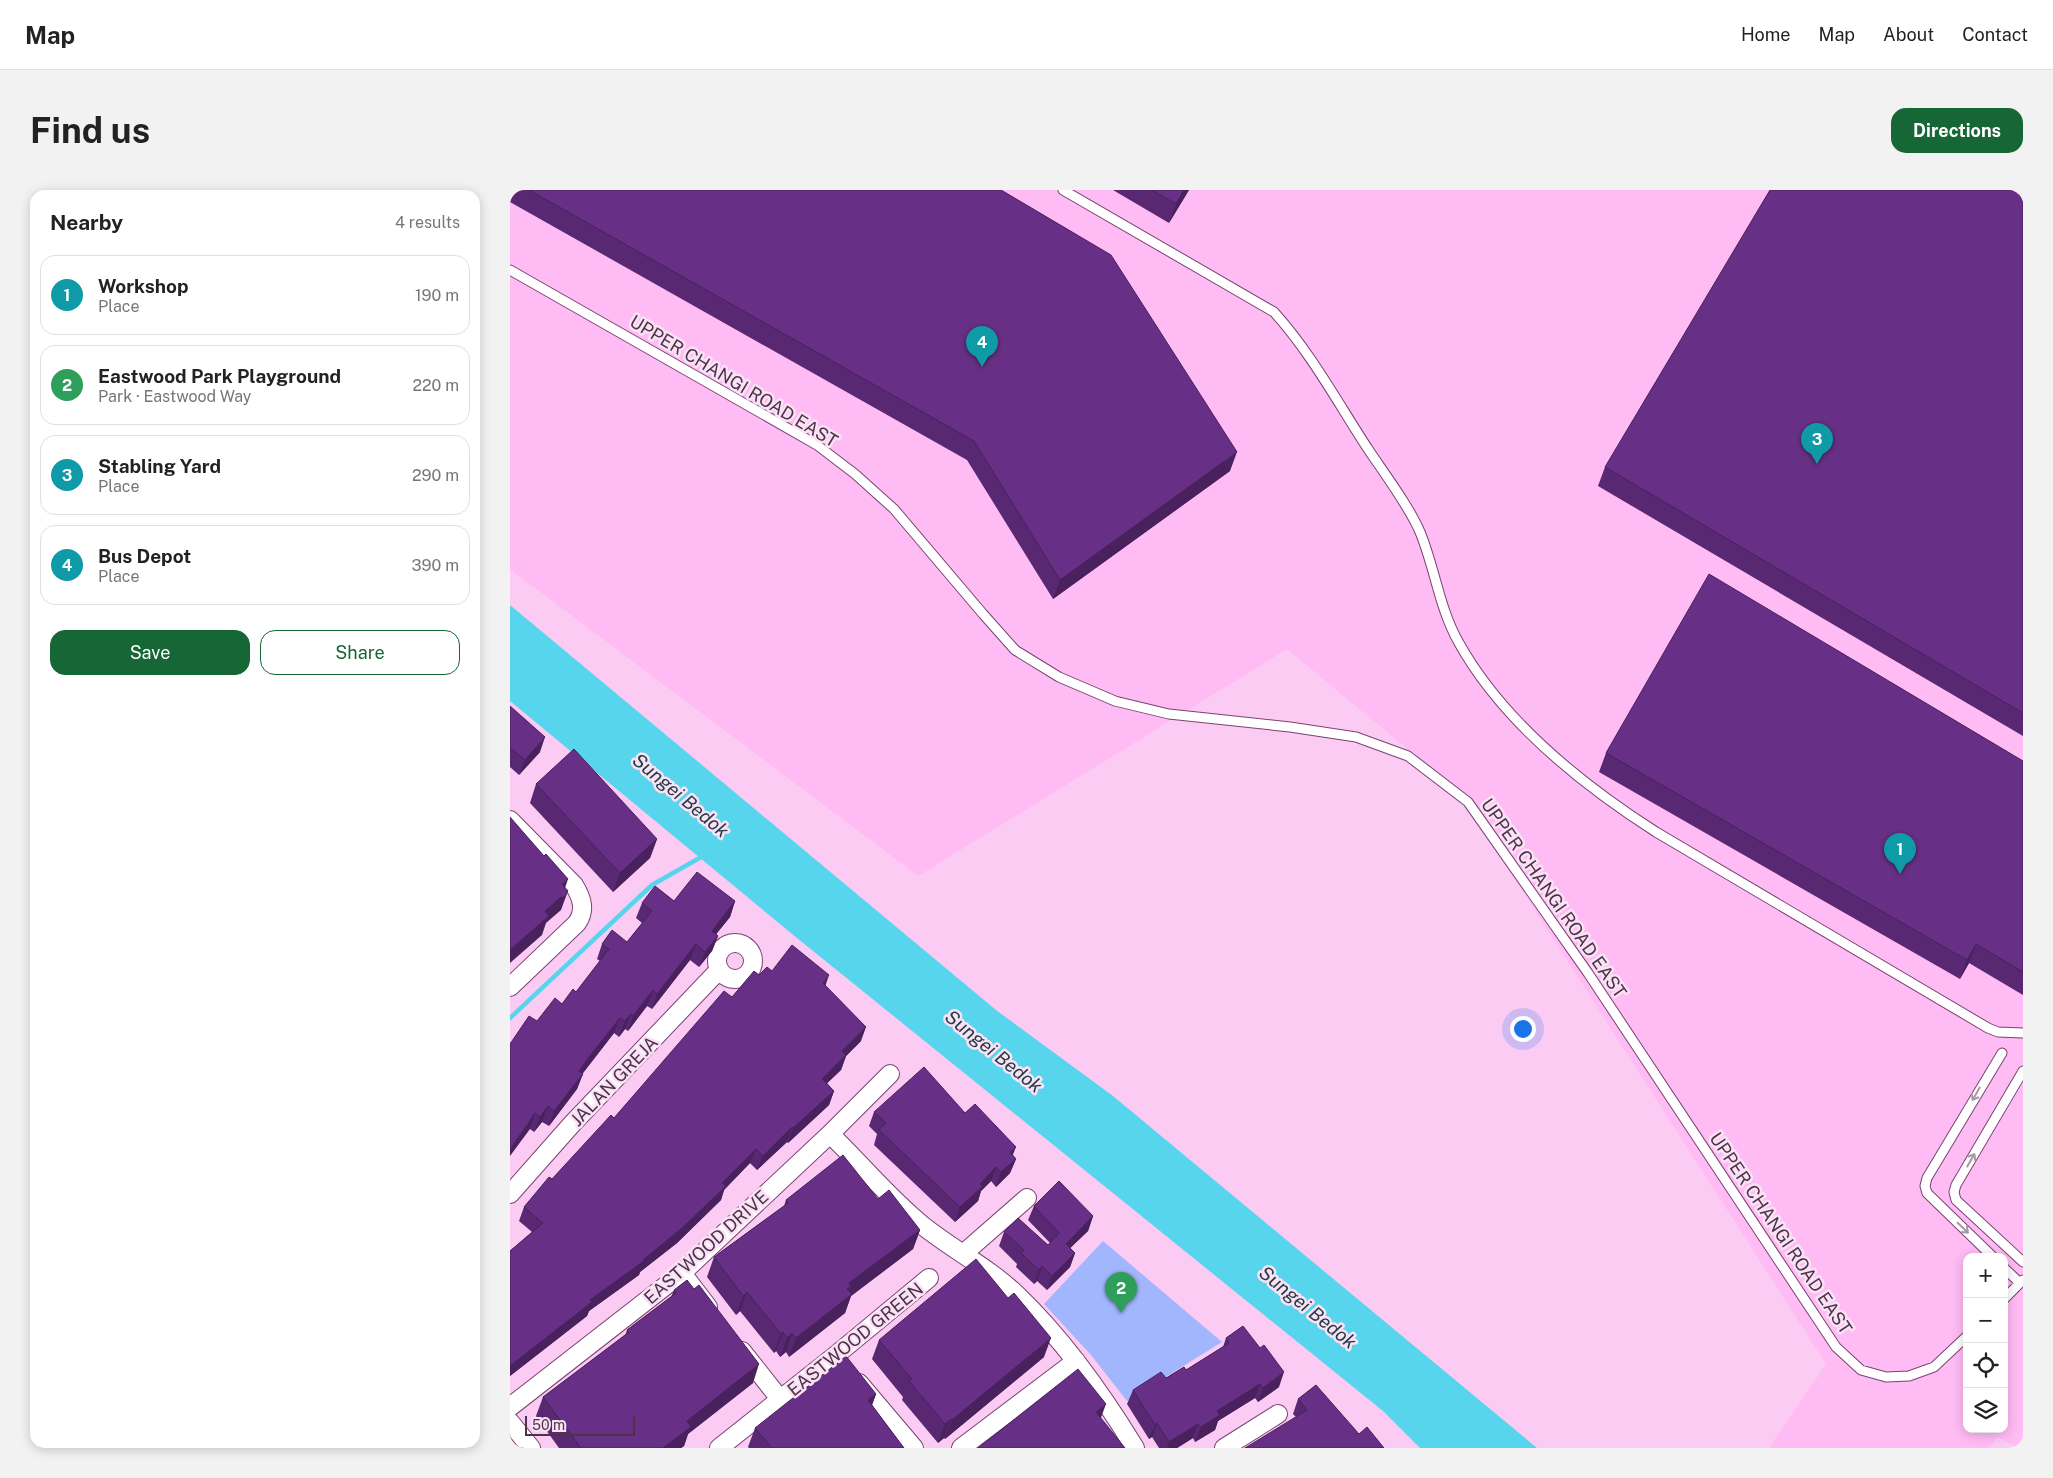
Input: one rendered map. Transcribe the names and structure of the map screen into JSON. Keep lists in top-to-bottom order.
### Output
{
  "streets": {
    "street": ["JALAN GREJA", "EASTWOOD DRIVE", "EASTWOOD GREEN"],
    "lane": ["UPPER CHANGI ROAD EAST"]
  },
  "water": ["Sungei Bedok"],
  "scale_bar": "50 m",
  "page": {
    "header": "Map",
    "nav": [
      "Home",
      "Map",
      "About",
      "Contact"
    ],
    "buttons": [
      "Directions",
      ["Save", "Share"]
    ],
    "title": "Find us",
    "heading": ["Nearby", "4 results"],
    "list": [
      {
        "mark": "1",
        "name": "Workshop",
        "note": "Place",
        "value": "190 m"
      },
      {
        "mark": "2",
        "name": "Eastwood Park Playground",
        "note": "Park · Eastwood Way",
        "value": "220 m"
      },
      {
        "mark": "3",
        "name": "Stabling Yard",
        "note": "Place",
        "value": "290 m"
      },
      {
        "mark": "4",
        "name": "Bus Depot",
        "note": "Place",
        "value": "390 m"
      }
    ],
    "pins": [
      "4",
      "3",
      "1",
      "2"
    ],
    "map_buttons": ["+", "−"],
    "scale": "50 m"
  }
}
